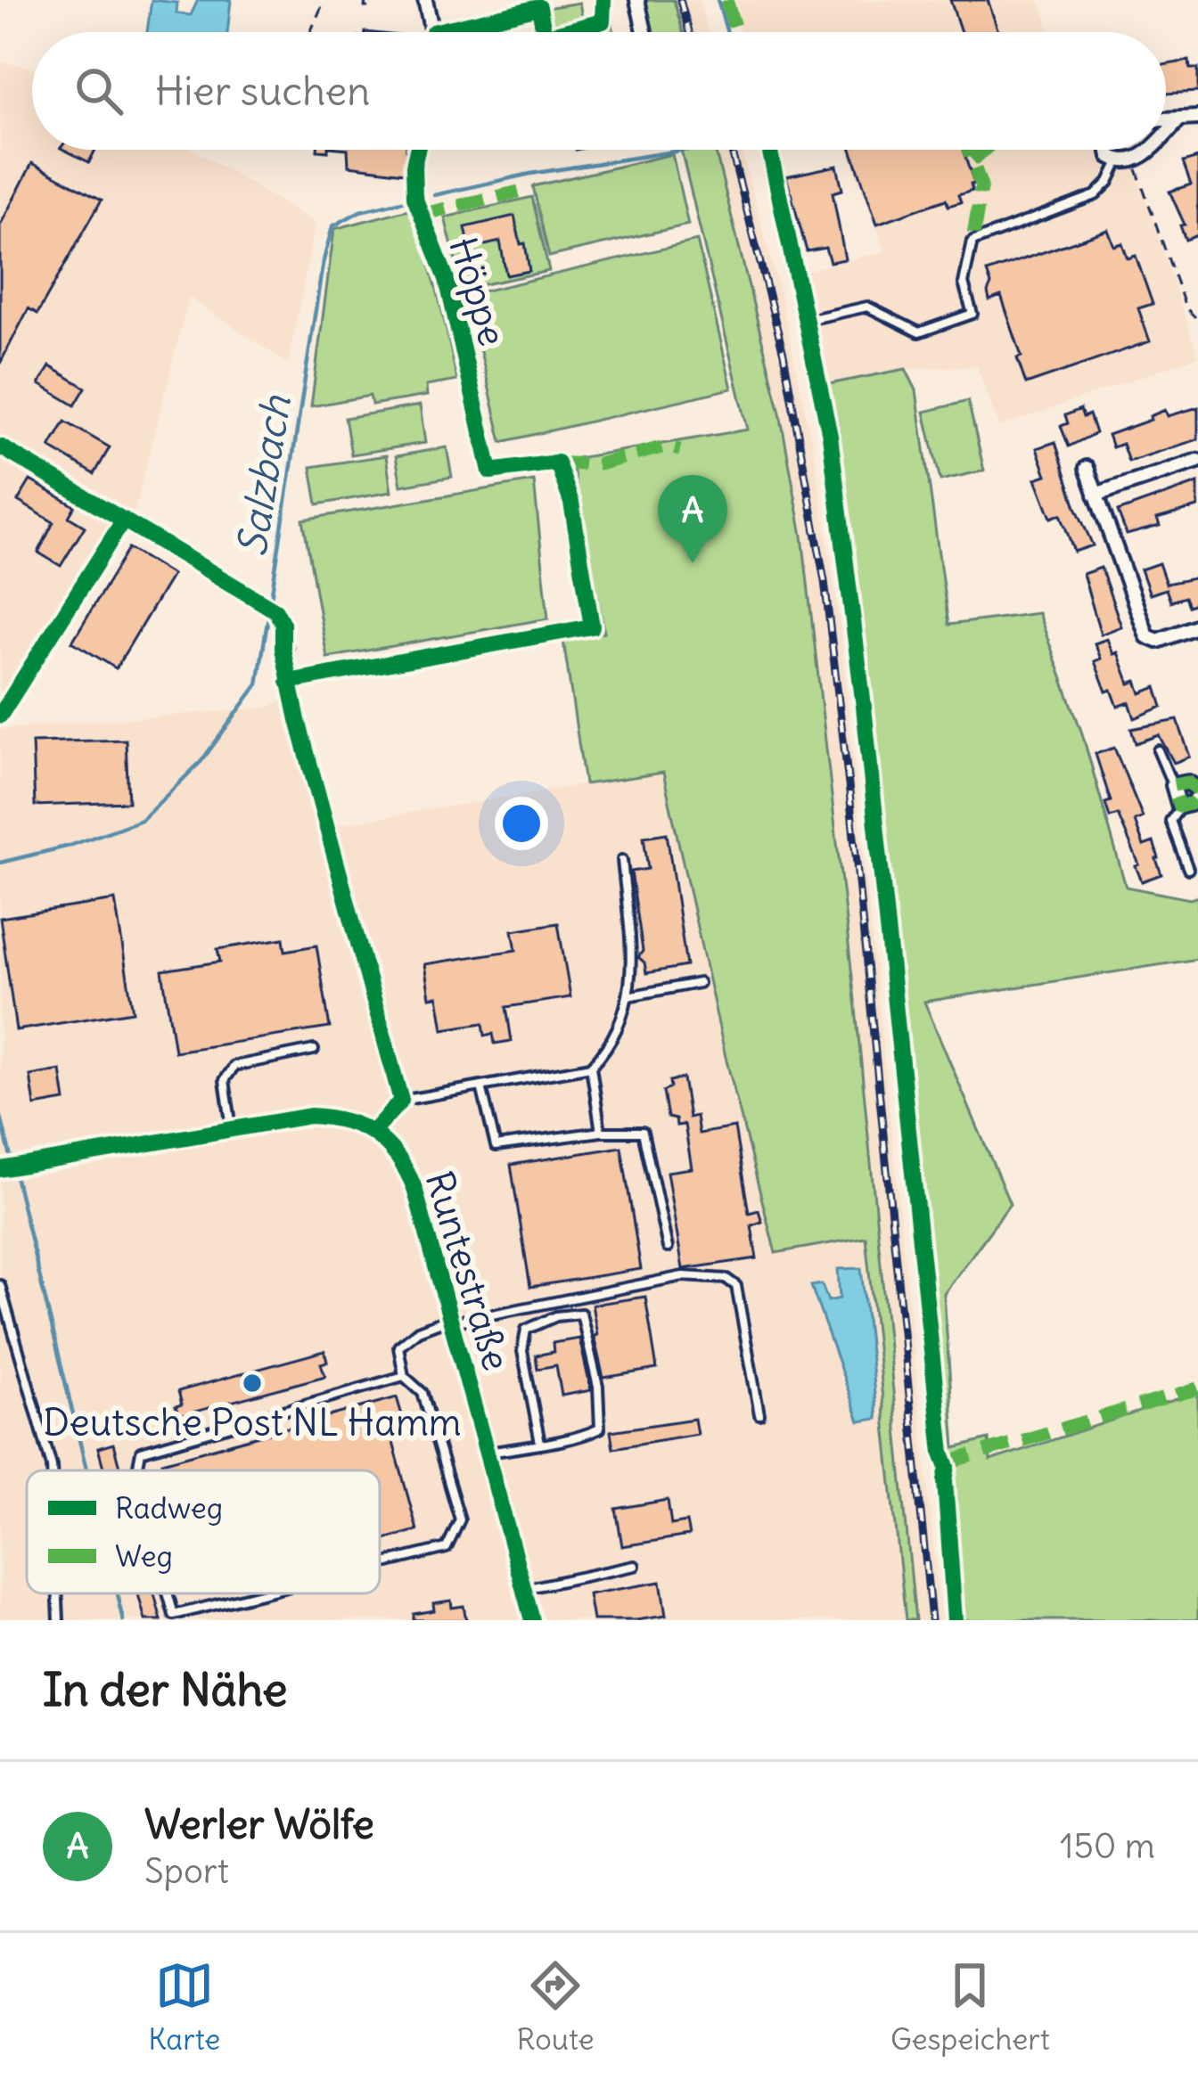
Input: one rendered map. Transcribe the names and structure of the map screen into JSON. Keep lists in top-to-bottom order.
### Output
{
  "streets": {
    "street": ["Runtestraße"],
    "lane": ["Höppe"]
  },
  "water": ["Salzbach"],
  "places": ["Deutsche Post NL Hamm"],
  "legend": ["Radweg", "Weg"],
  "page": {
    "search": "Hier suchen",
    "pins": "A",
    "heading": "In der Nähe",
    "list": [
      {
        "mark": "A",
        "name": "Werler Wölfe",
        "note": "Sport",
        "value": "150 m"
      }
    ],
    "nav": ["Karte", "Route", "Gespeichert"]
  }
}
